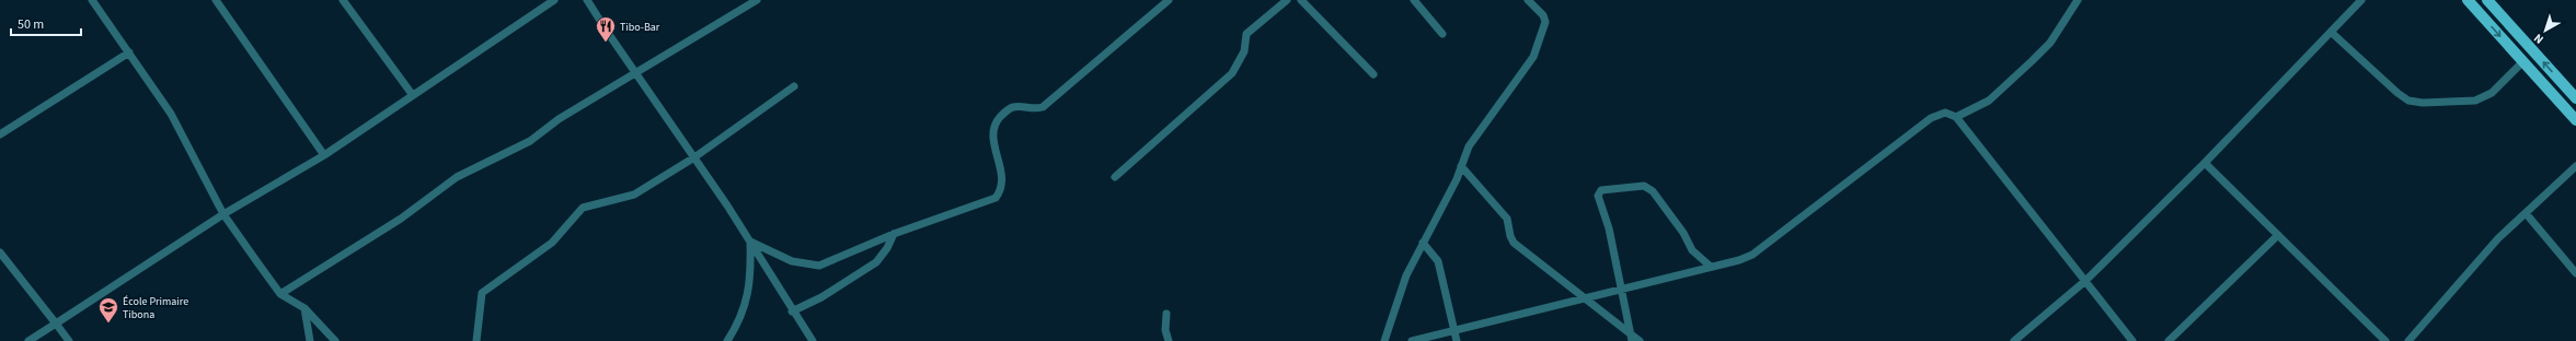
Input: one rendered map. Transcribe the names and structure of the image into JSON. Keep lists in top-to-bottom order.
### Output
{
  "places": {
    "restaurant": ["Tibo-Bar"],
    "school or university": ["École Primaire Tibona"]
  },
  "scale_bar": "50 m",
  "north": "bottom left"
}
